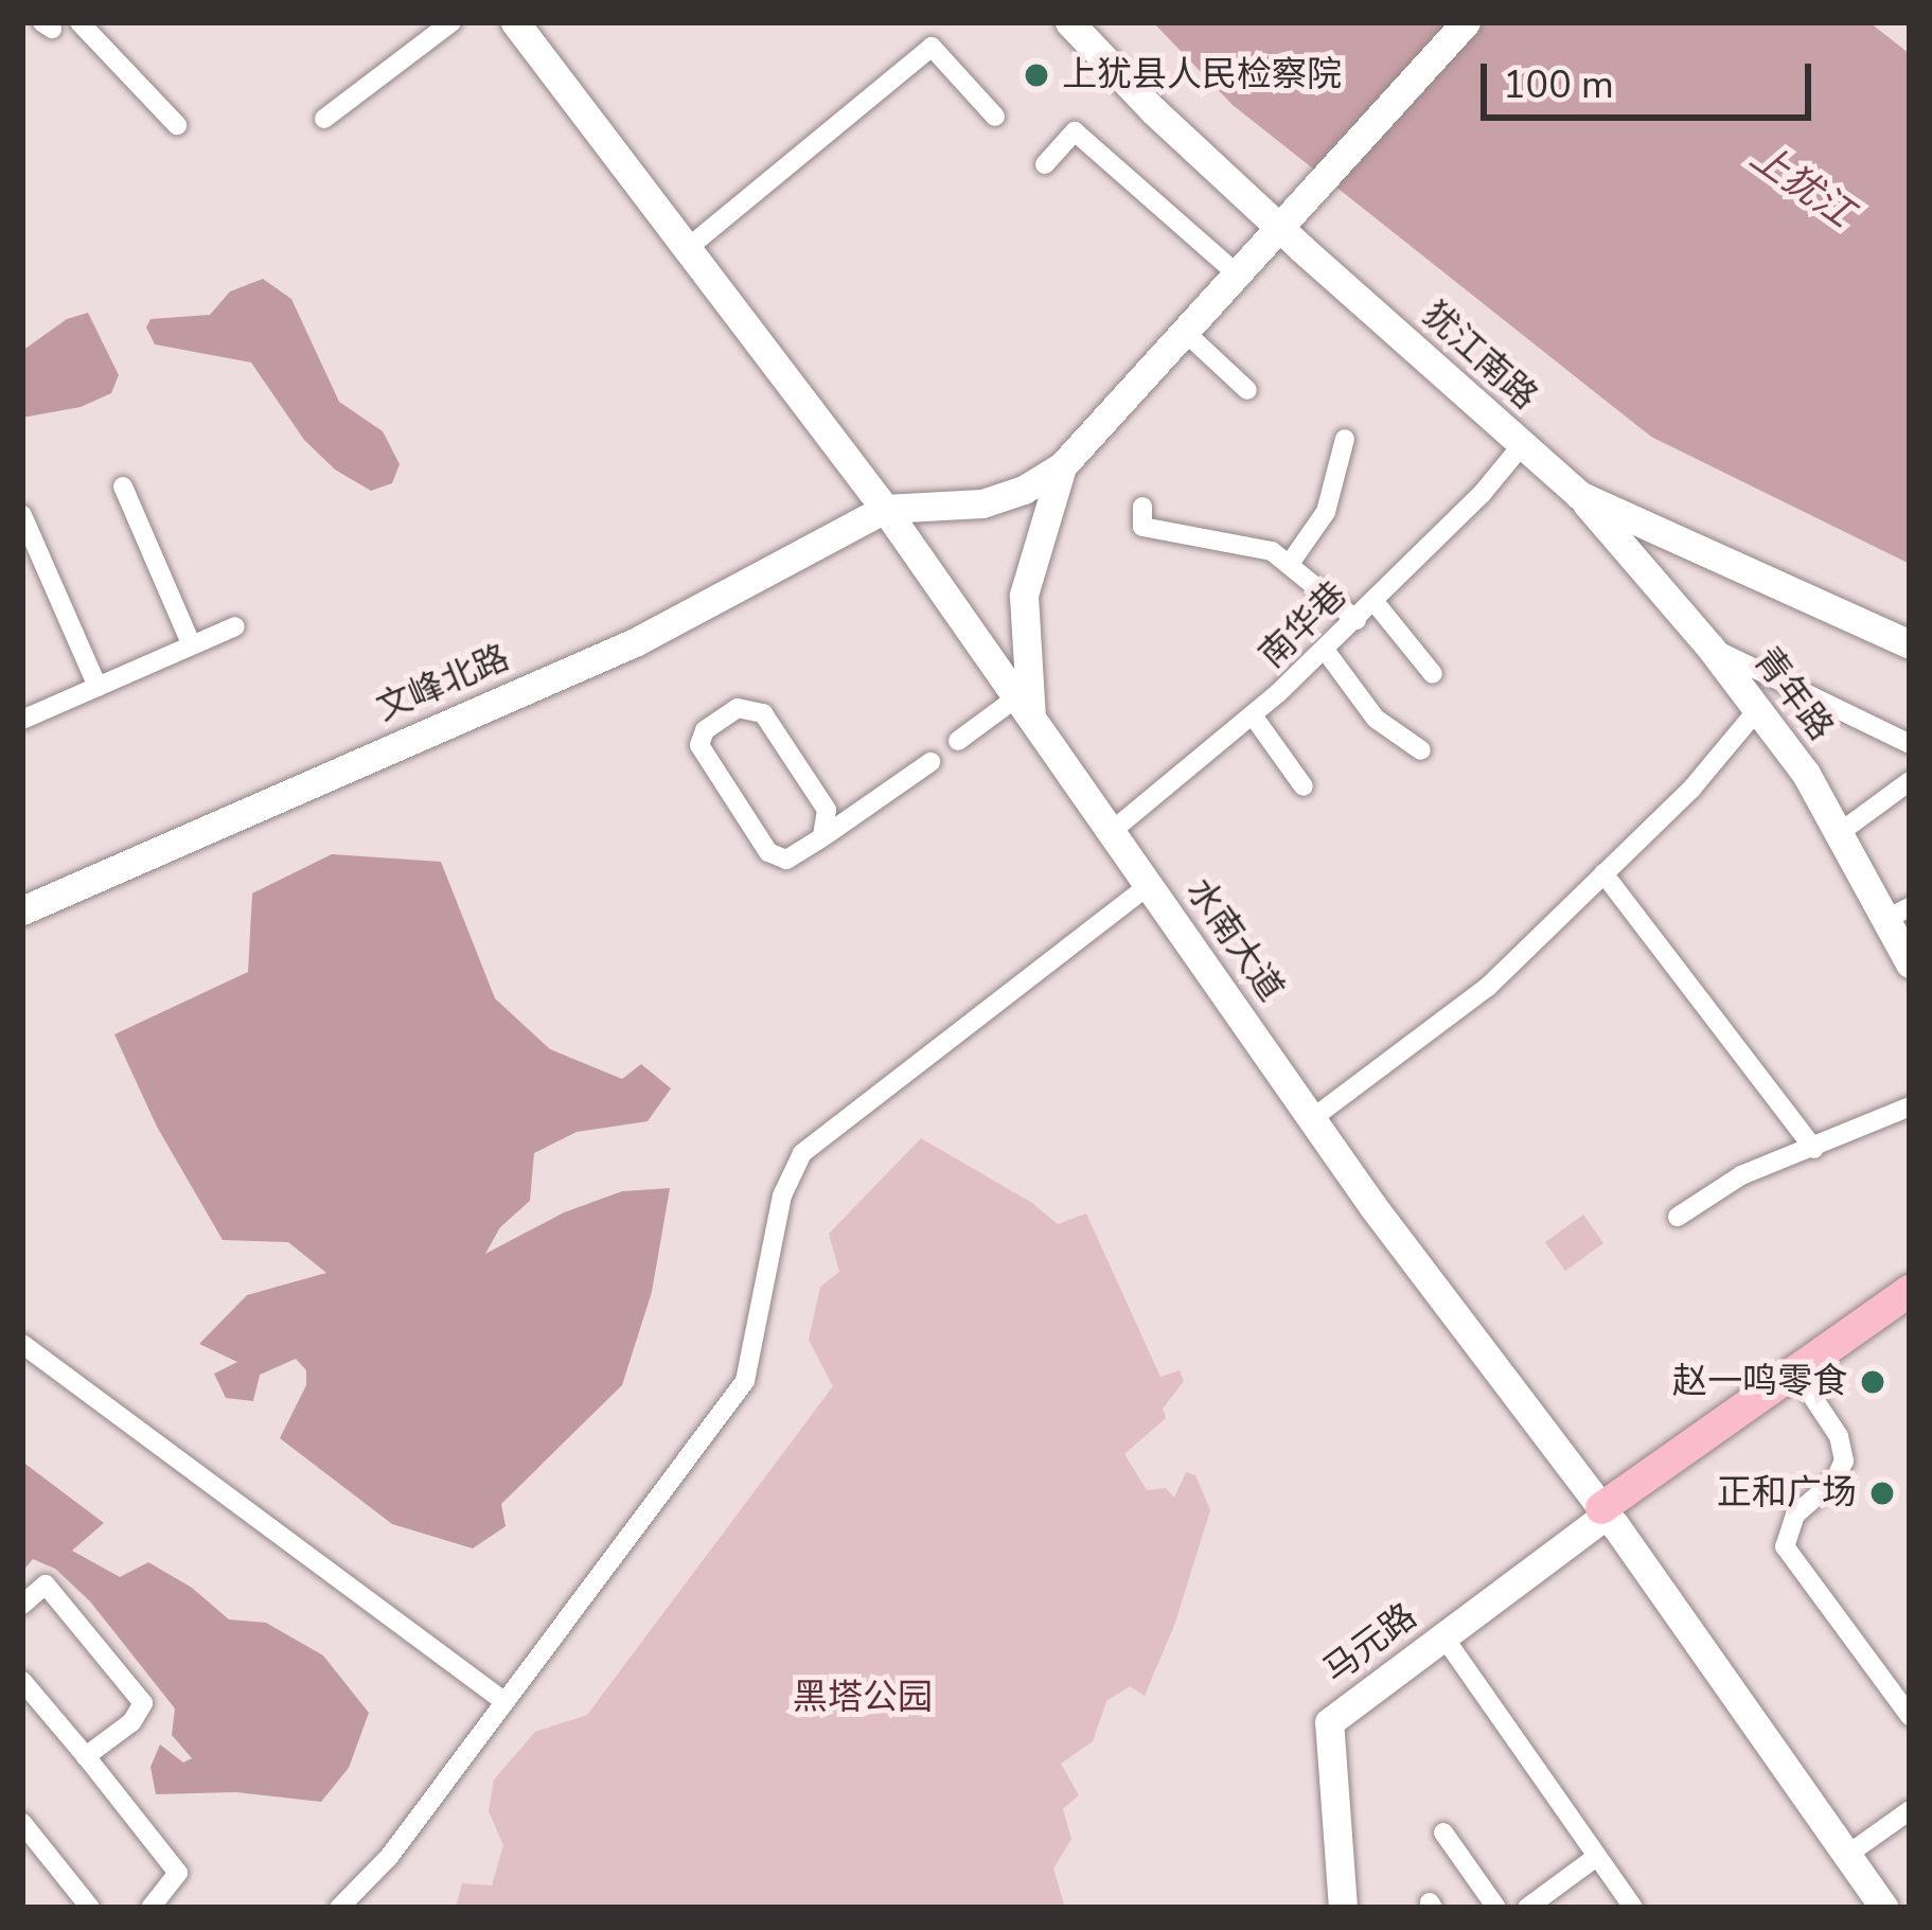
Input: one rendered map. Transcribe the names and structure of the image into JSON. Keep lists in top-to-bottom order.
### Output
{
  "streets": {
    "street": [
      "犹江南路",
      "南华巷",
      "文峰北路",
      "青年路",
      "水南大道",
      "马元路"
    ]
  },
  "crossings": [
    ["犹江南路", "南华巷"],
    ["犹江南路", "青年路"],
    ["南华巷", "水南大道"],
    ["文峰北路", "水南大道"],
    ["水南大道", "马元路"]
  ],
  "water": ["上犹江"],
  "parks": ["黑塔公园"],
  "places": ["上犹县人民检察院", "赵一鸣零食", "正和广场"],
  "scale_bar": "100 m"
}
